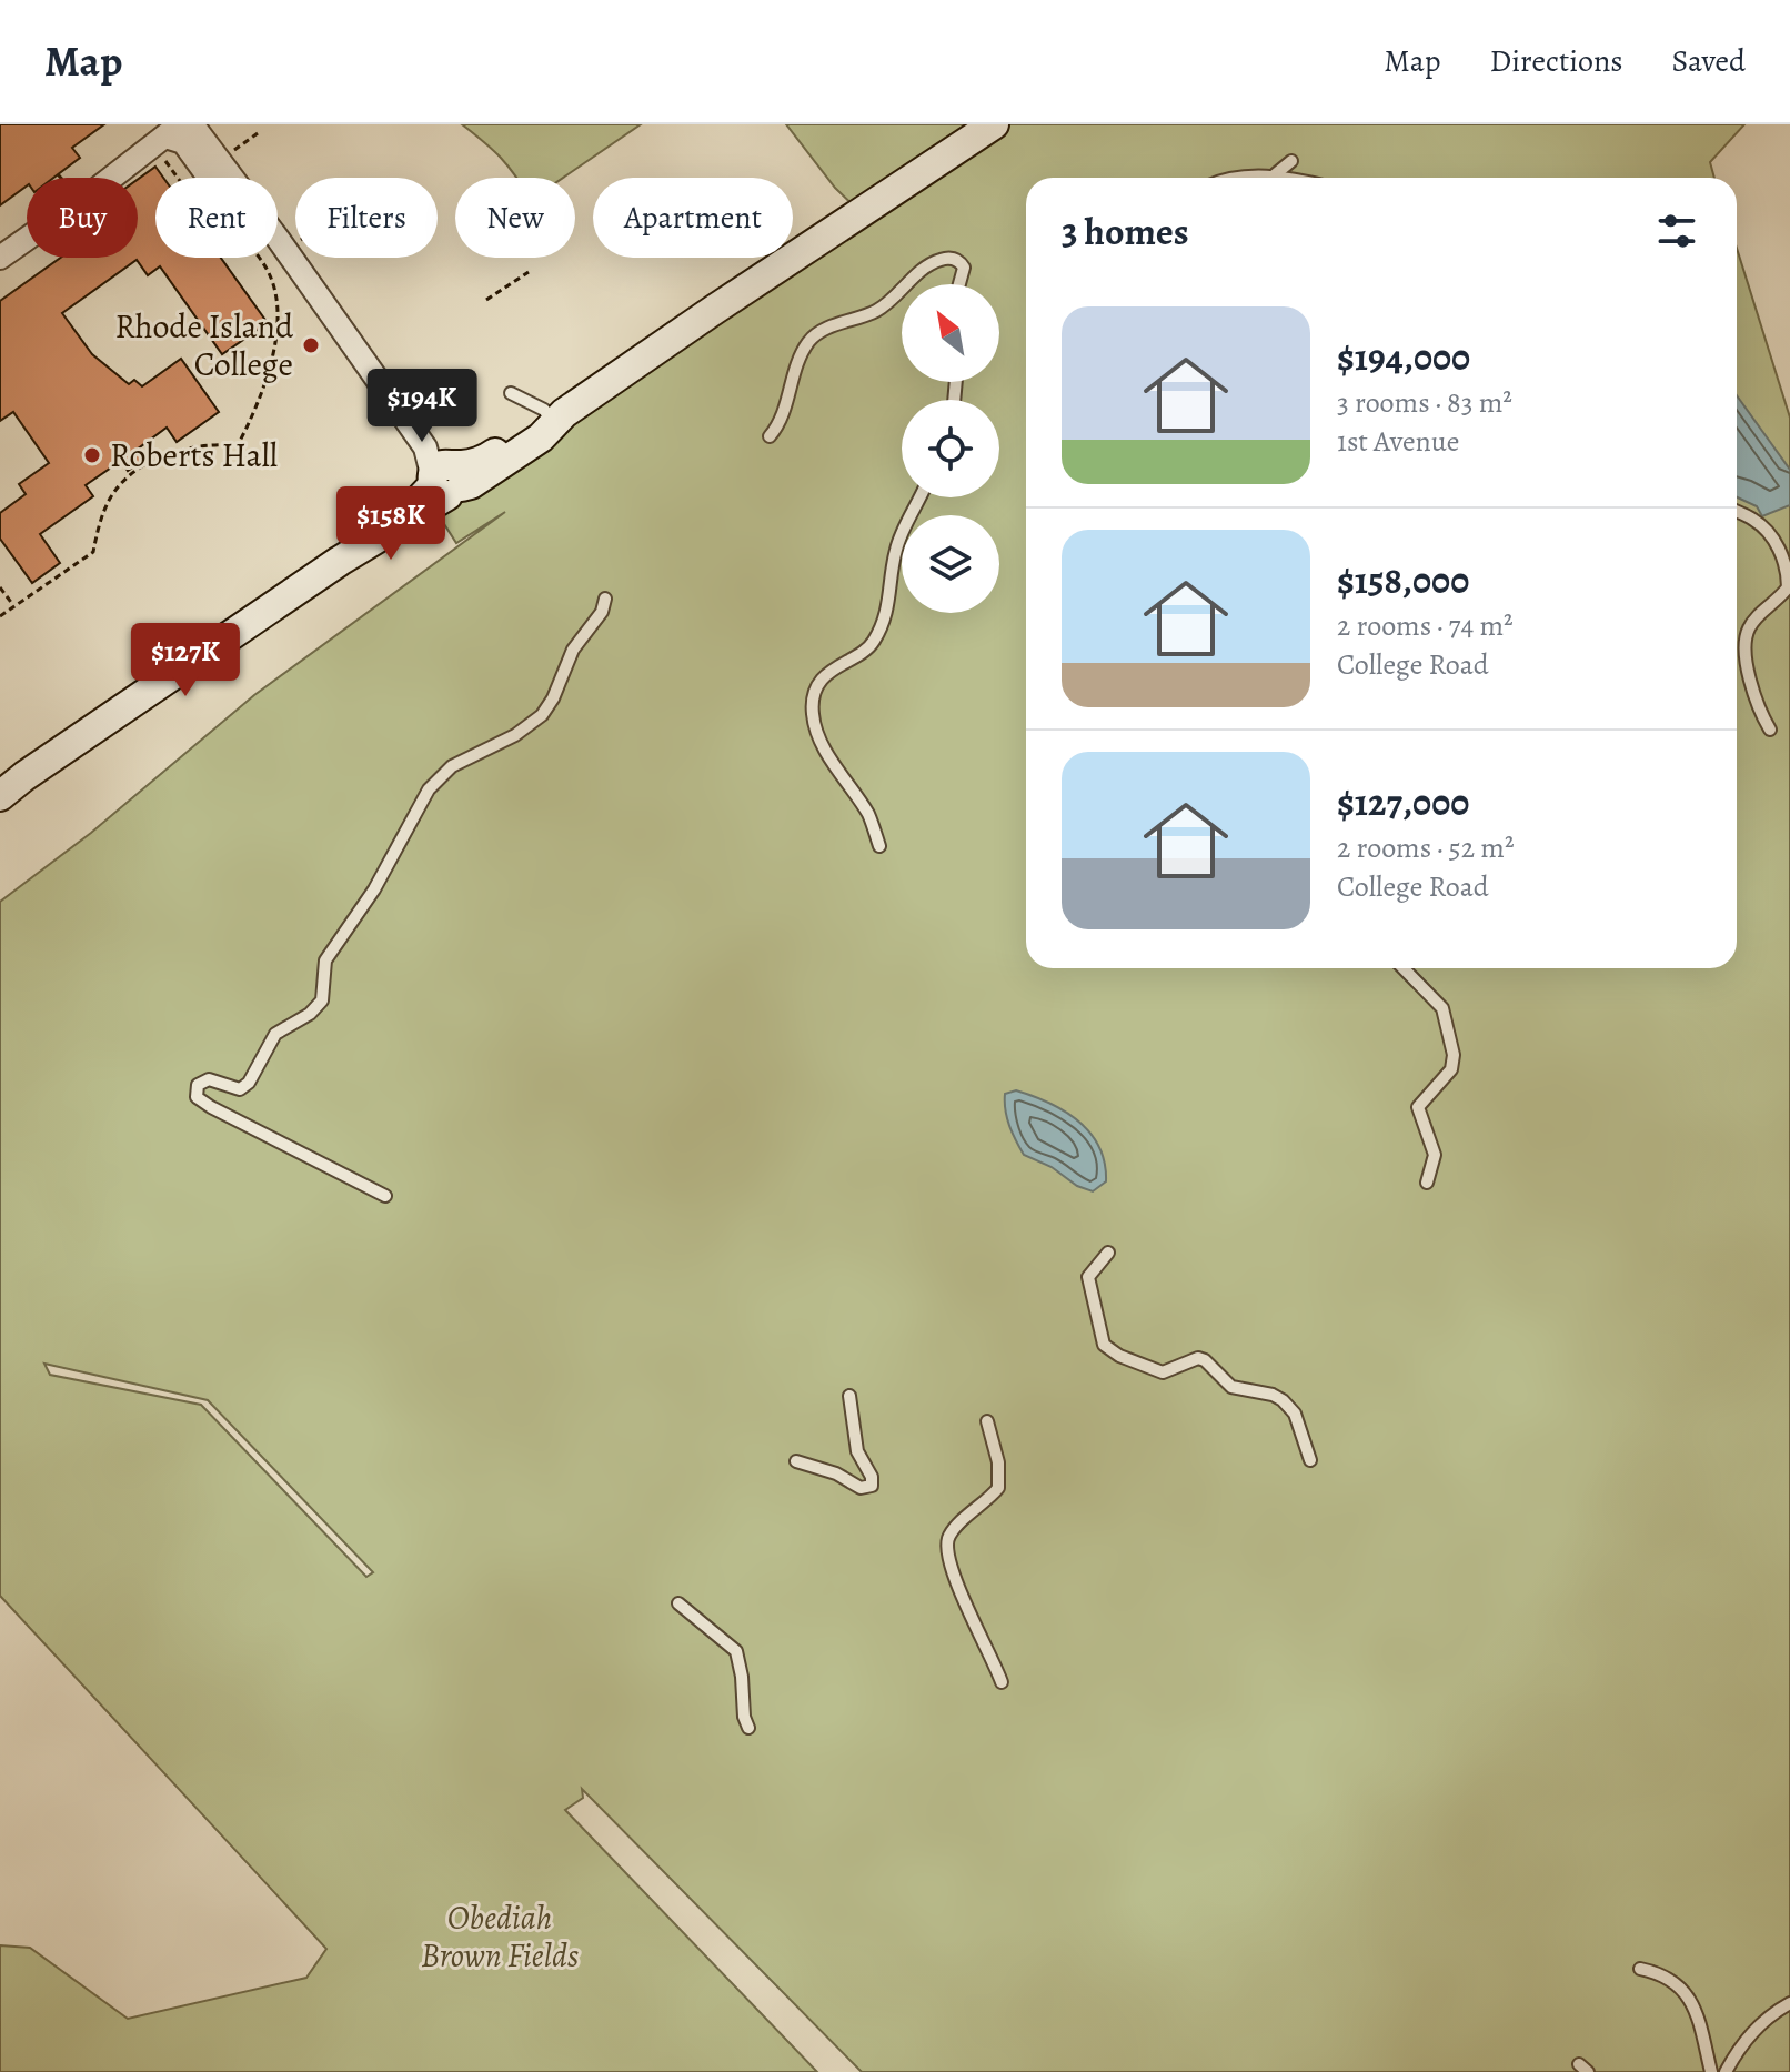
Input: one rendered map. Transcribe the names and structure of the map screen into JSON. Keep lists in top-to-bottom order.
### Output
{
  "parks": ["Obediah Brown Fields"],
  "places": ["Rhode Island College", "Roberts Hall"],
  "north": "top left",
  "page": {
    "header": "Map",
    "nav": ["Map", "Directions", "Saved"],
    "chip": [
      "Buy",
      "Rent",
      "Filters",
      "New",
      "Apartment"
    ],
    "heading": "3 homes",
    "list": [
      {
        "name": "$194,000",
        "note": "3 rooms · 83 m² · 1st Avenue"
      },
      {
        "name": "$158,000",
        "note": "2 rooms · 74 m² · College Road"
      },
      {
        "name": "$127,000",
        "note": "2 rooms · 52 m² · College Road"
      }
    ],
    "price": ["$194K", "$158K", "$127K"]
  }
}
